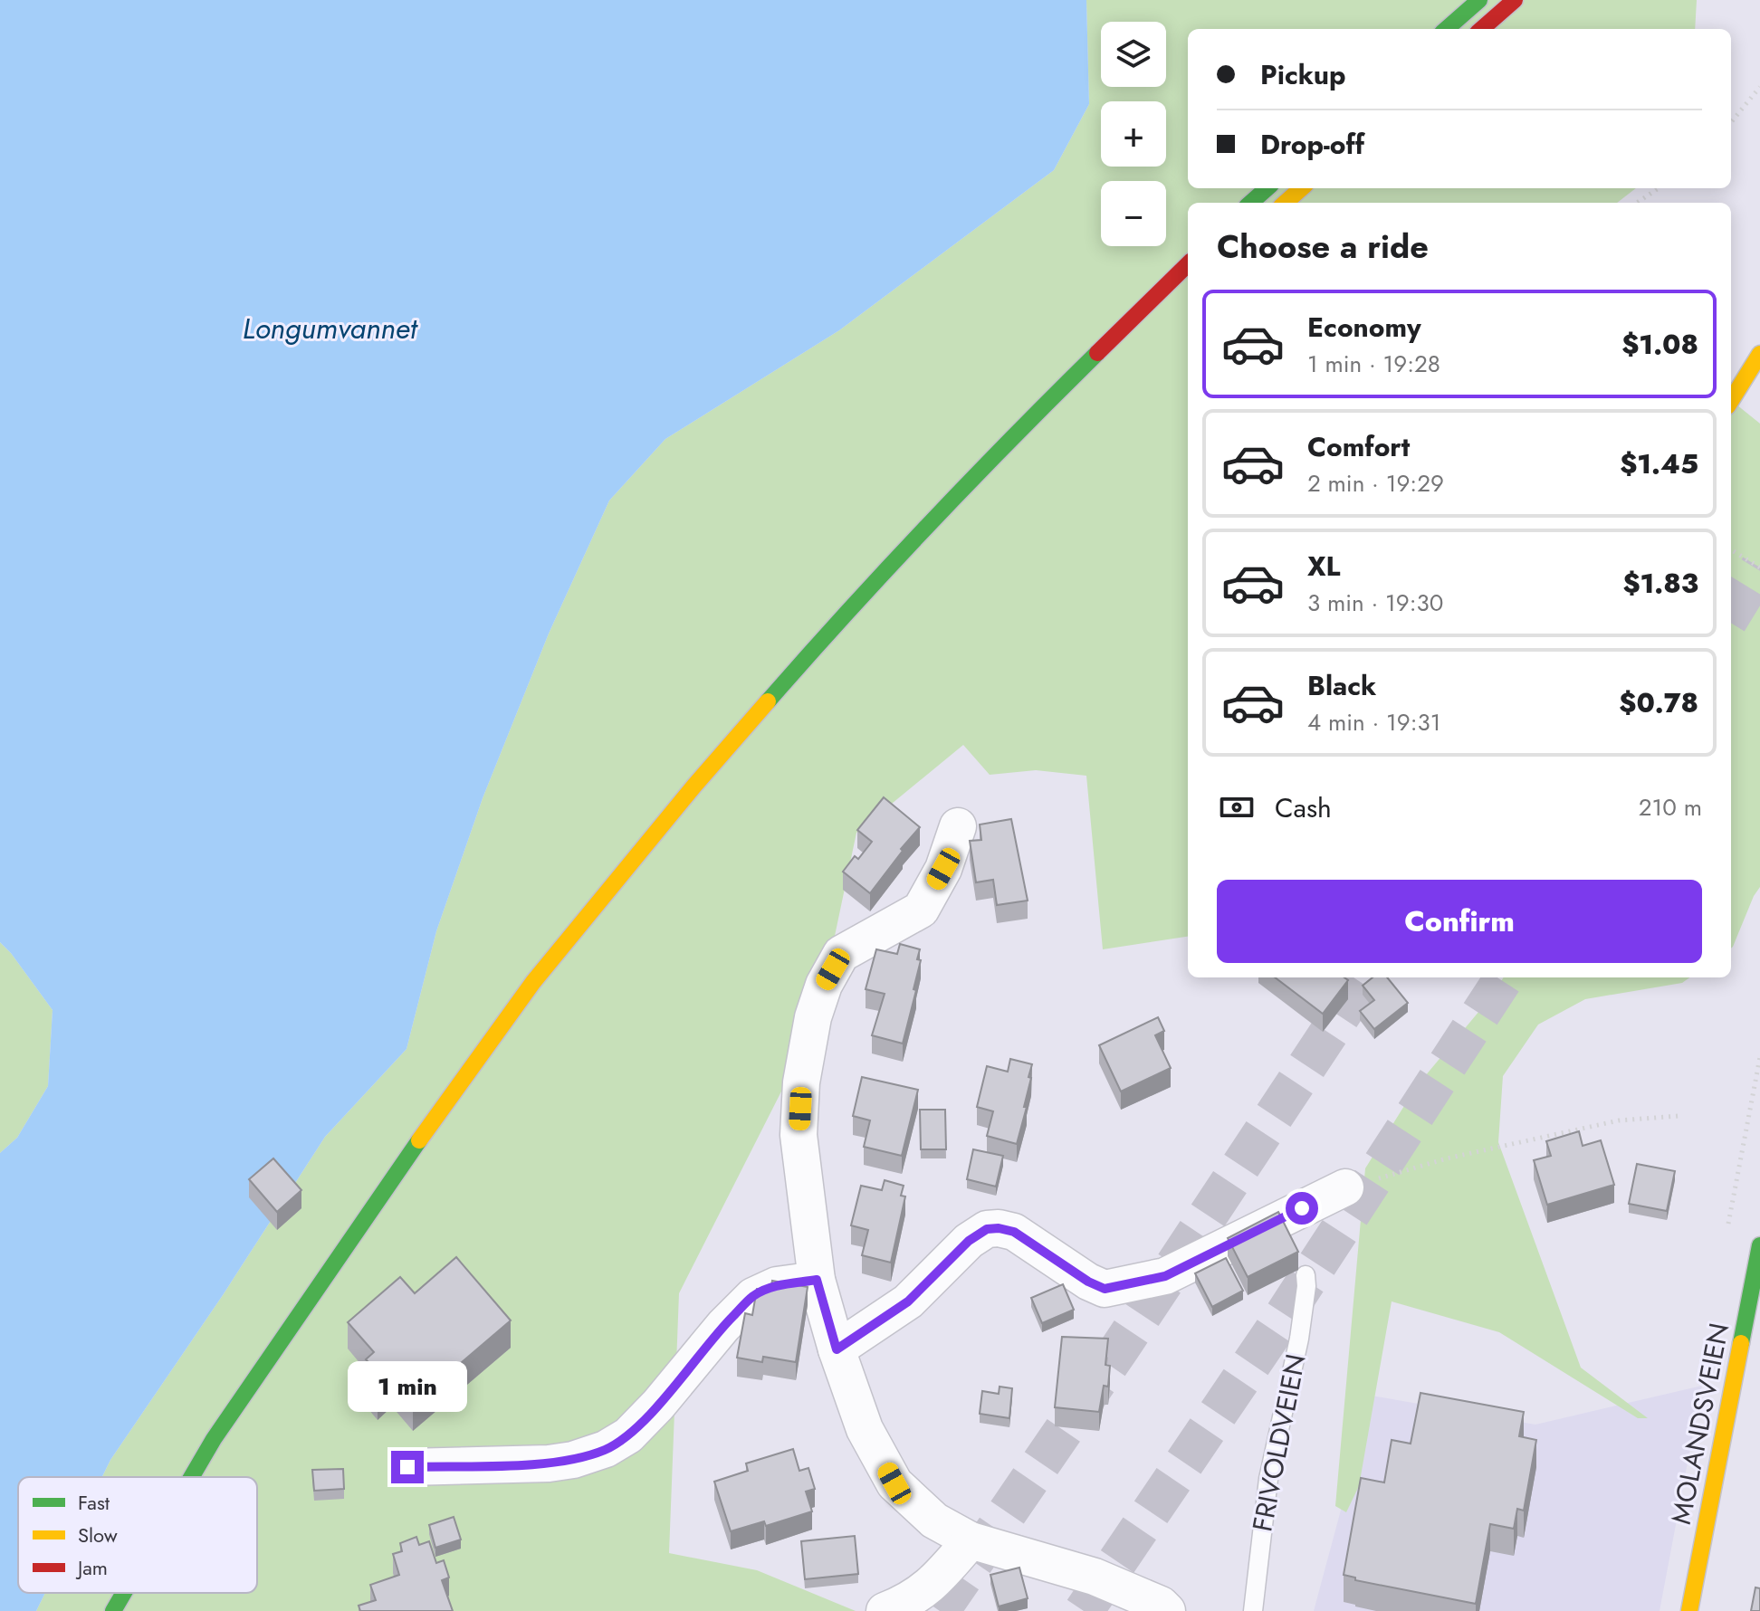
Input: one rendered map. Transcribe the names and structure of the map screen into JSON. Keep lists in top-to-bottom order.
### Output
{
  "streets": {
    "main road": ["MOLANDSVEIEN"],
    "lane": ["FRIVOLDVEIEN"]
  },
  "water": ["Longumvannet"],
  "legend": ["Fast", "Slow", "Jam"],
  "page": {
    "map_buttons": ["+", "−"],
    "banner": ["Pickup", "Drop-off"],
    "heading": "Choose a ride",
    "list": [
      {
        "name": "Economy",
        "note": "1 min · 19:28",
        "value": "$1.08"
      },
      {
        "name": "Comfort",
        "note": "2 min · 19:29",
        "value": "$1.45"
      },
      {
        "name": "XL",
        "note": "3 min · 19:30",
        "value": "$1.83"
      },
      {
        "name": "Black",
        "note": "4 min · 19:31",
        "value": "$0.78"
      }
    ],
    "pay": ["Cash", "210 m"],
    "buttons": "Confirm",
    "bubble": "1 min"
  }
}
